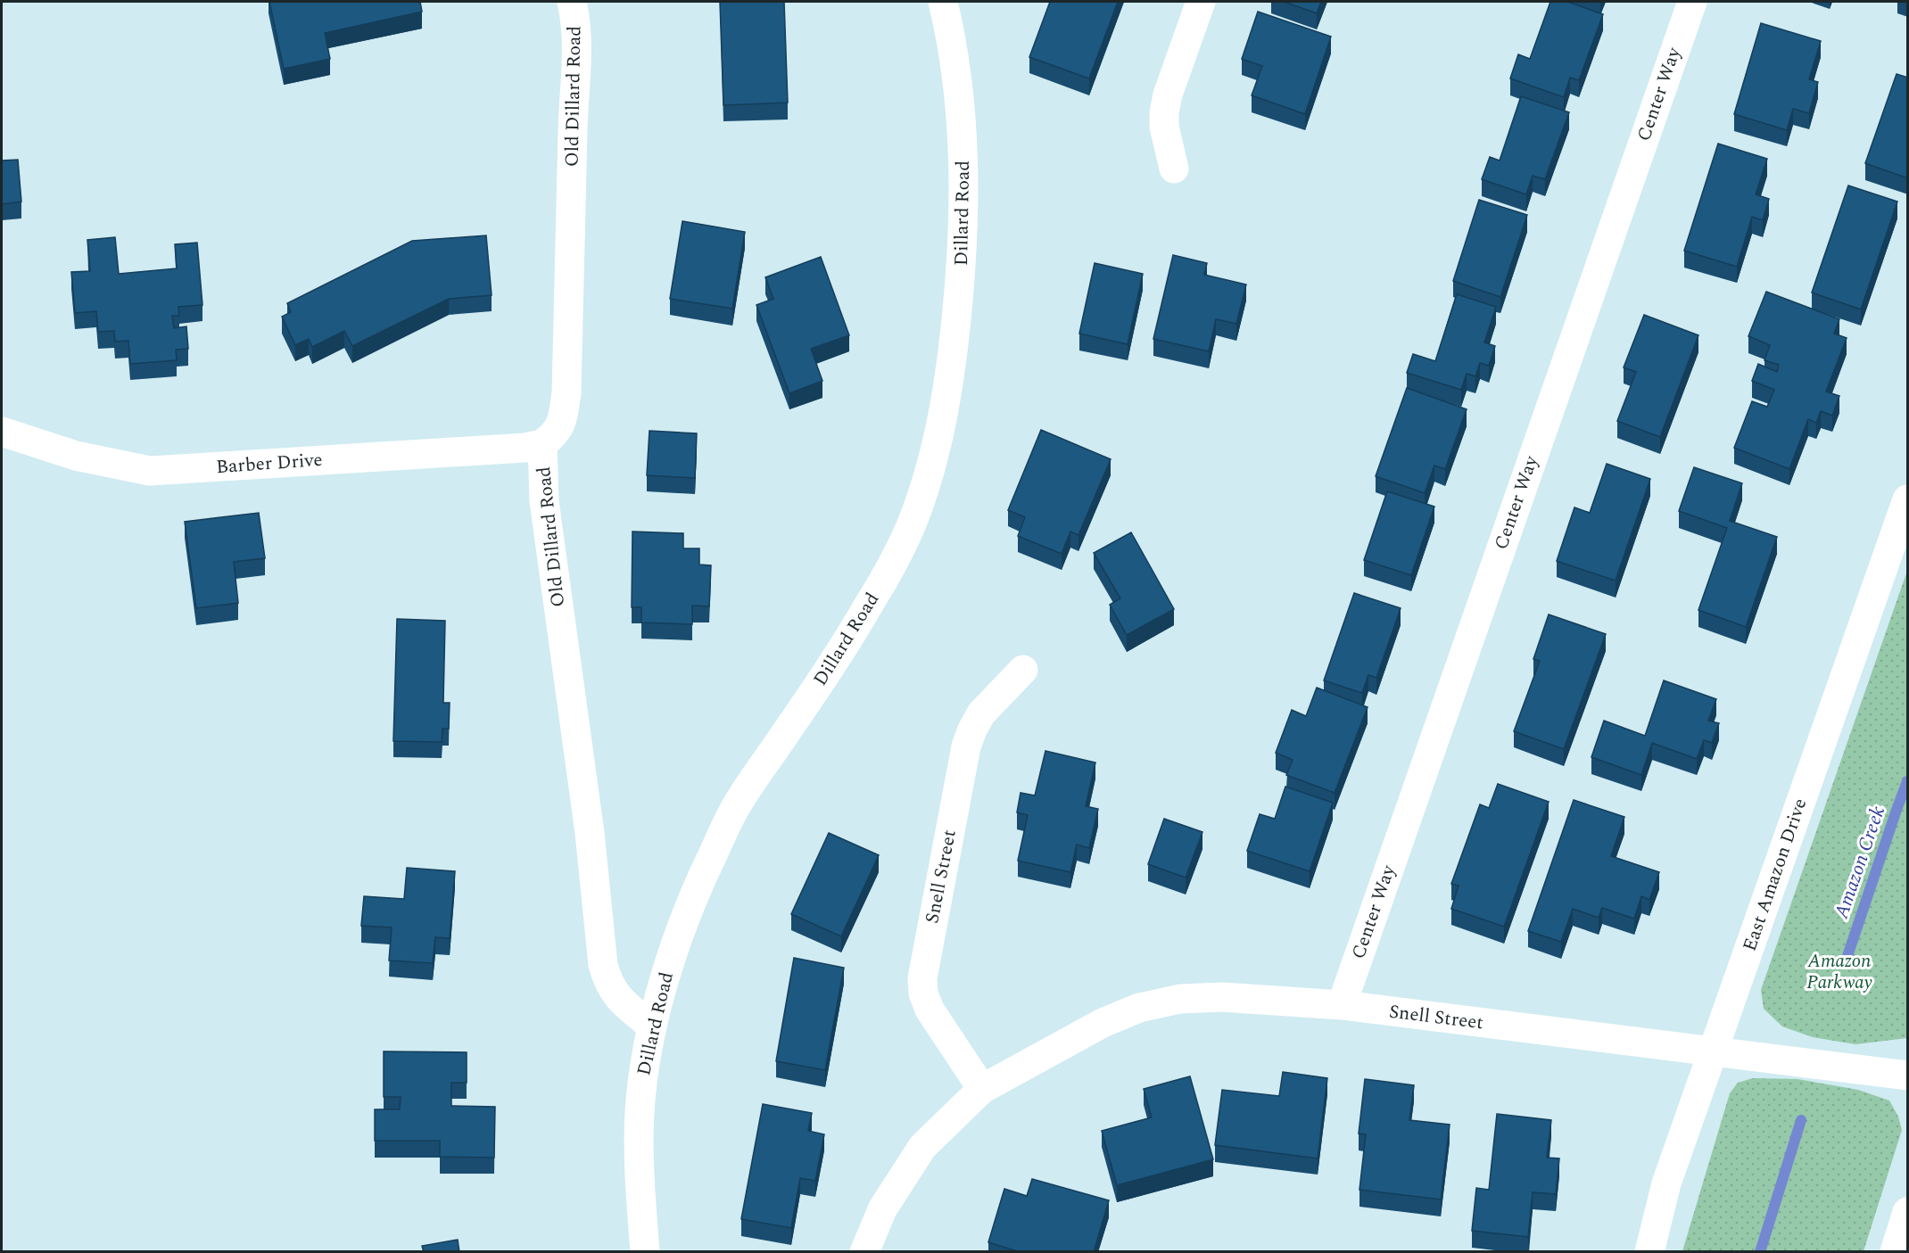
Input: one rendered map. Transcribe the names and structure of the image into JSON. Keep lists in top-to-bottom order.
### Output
{
  "streets": {
    "street": [
      "Center Way",
      "Old Dillard Road",
      "Dillard Road",
      "Barber Drive",
      "East Amazon Drive",
      "Snell Street"
    ]
  },
  "crossings": [
    ["Center Way", "Snell Street"],
    ["Old Dillard Road", "Dillard Road"],
    ["Old Dillard Road", "Barber Drive"],
    ["East Amazon Drive", "Snell Street"]
  ],
  "water": ["Amazon Creek"],
  "parks": ["Amazon Parkway"]
}
